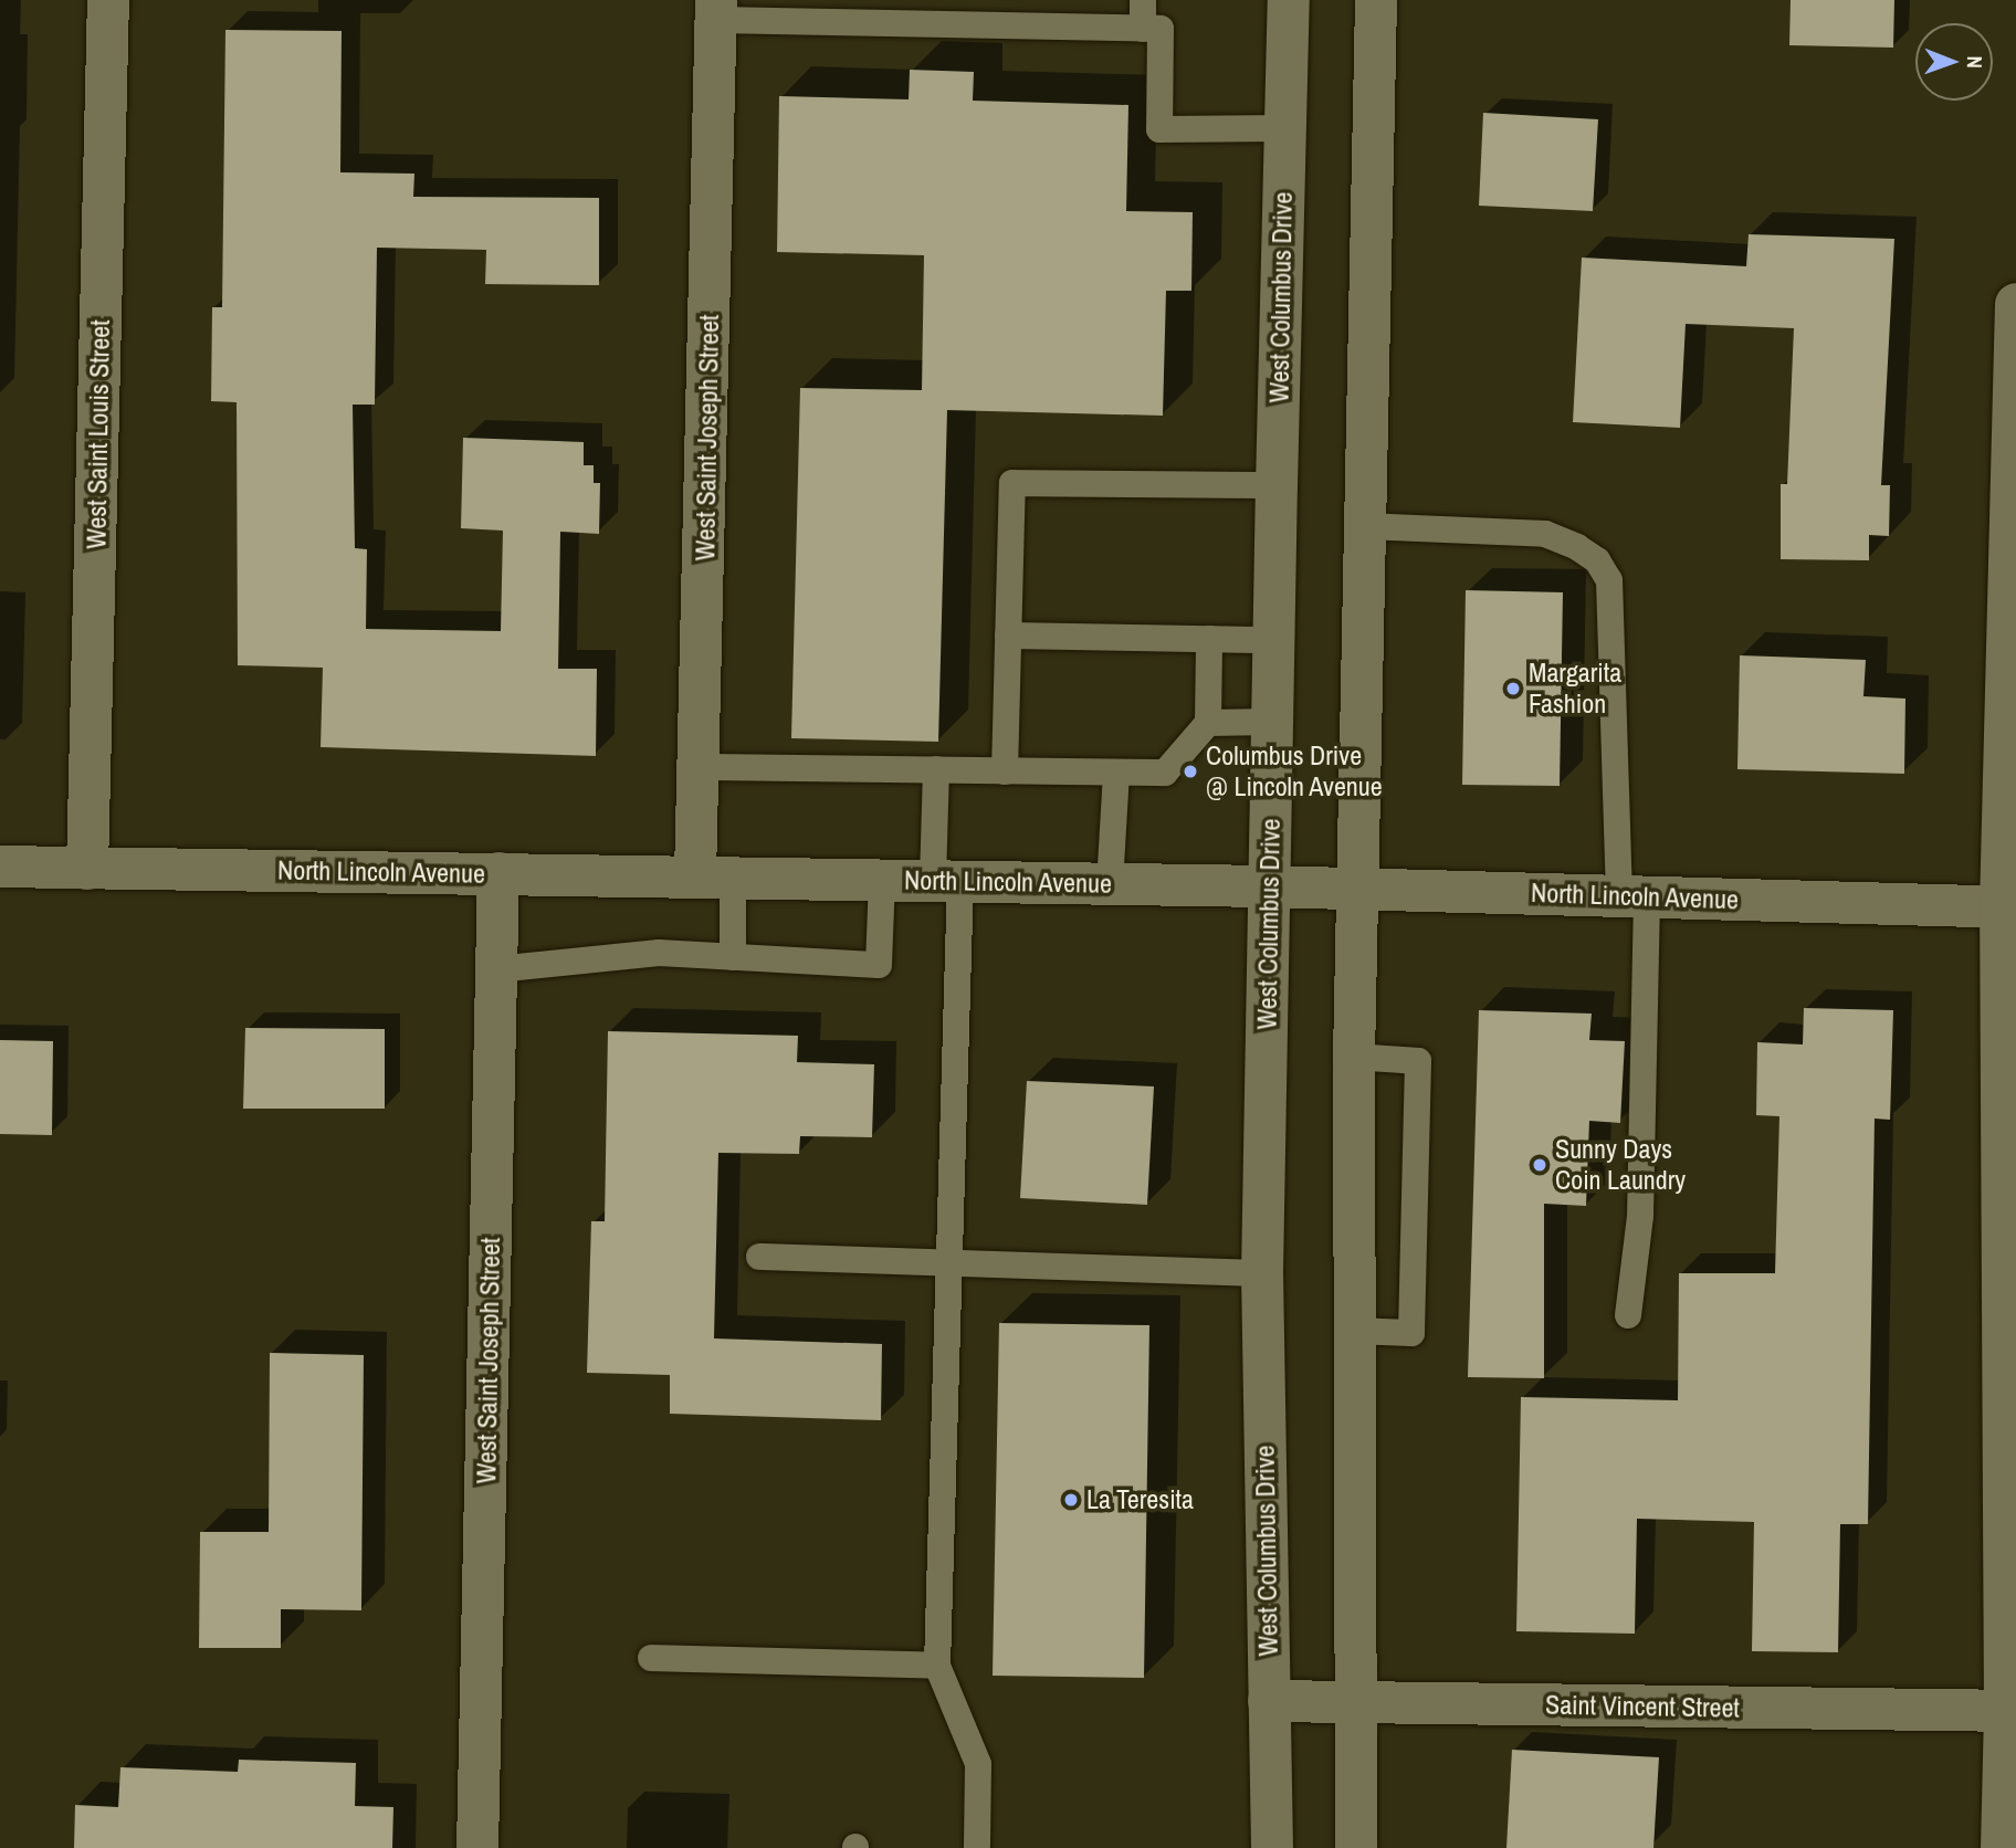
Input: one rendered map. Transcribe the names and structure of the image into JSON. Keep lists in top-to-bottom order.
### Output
{
  "streets": {
    "street": [
      "West Columbus Drive",
      "West Saint Louis Street",
      "West Saint Joseph Street",
      "North Lincoln Avenue",
      "Saint Vincent Street"
    ]
  },
  "crossings": [
    ["West Columbus Drive", "North Lincoln Avenue"],
    ["West Columbus Drive", "Saint Vincent Street"],
    ["West Saint Louis Street", "North Lincoln Avenue"],
    ["West Saint Joseph Street", "North Lincoln Avenue"]
  ],
  "places": [
    "Margarita Fashion",
    "Columbus Drive @ Lincoln Avenue",
    "Sunny Days Coin Laundry",
    "La Teresita"
  ],
  "north": "right"
}
